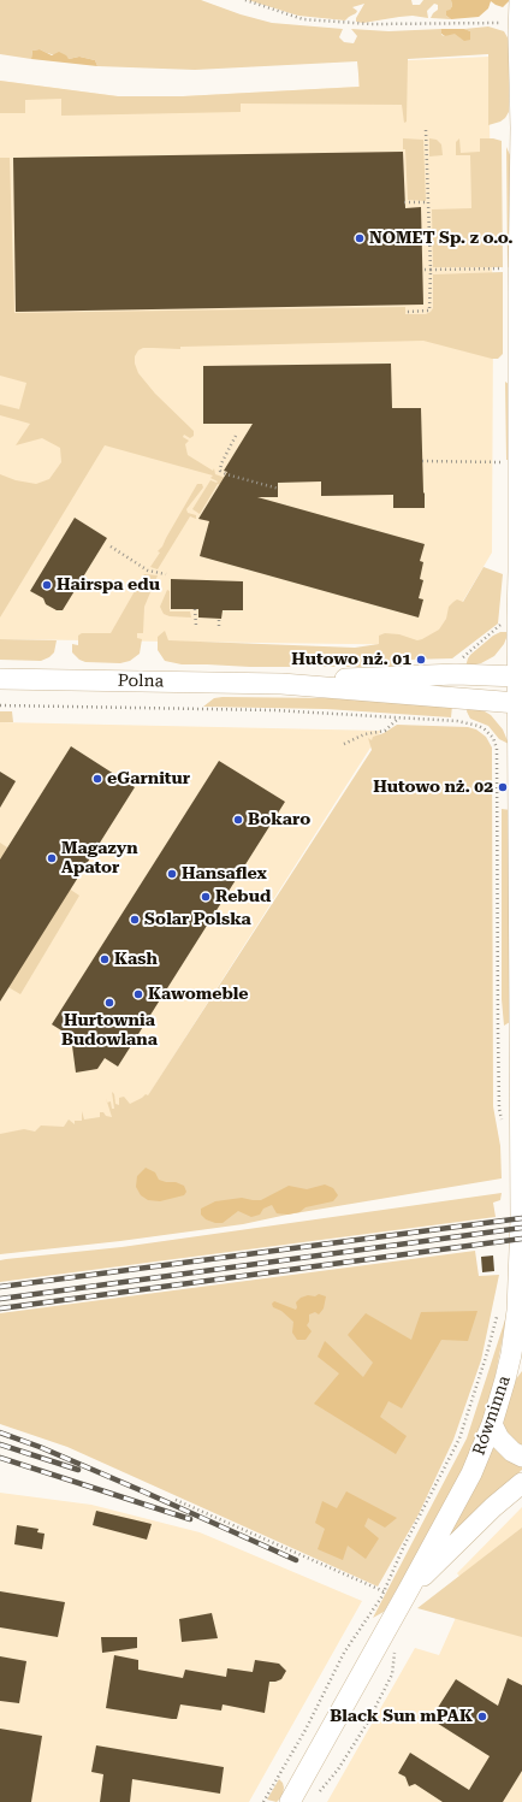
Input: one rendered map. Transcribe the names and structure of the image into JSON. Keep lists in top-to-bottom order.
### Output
{
  "streets": {
    "street": ["Polna", "Równinna"]
  },
  "crossings": [
    ["Polna", "Równinna"]
  ],
  "places": [
    "NOMET Sp. z o.o.",
    "Hairspa edu",
    "Hutowo nż. 01",
    "eGarnitur",
    "Hutowo nż. 02",
    "Bokaro",
    "Magazyn Apator",
    "Hansaflex",
    "Rebud",
    "Solar Polska",
    "Kash",
    "Kawomeble",
    "Hurtownia Budowlana",
    "Black Sun mPAK"
  ]
}
